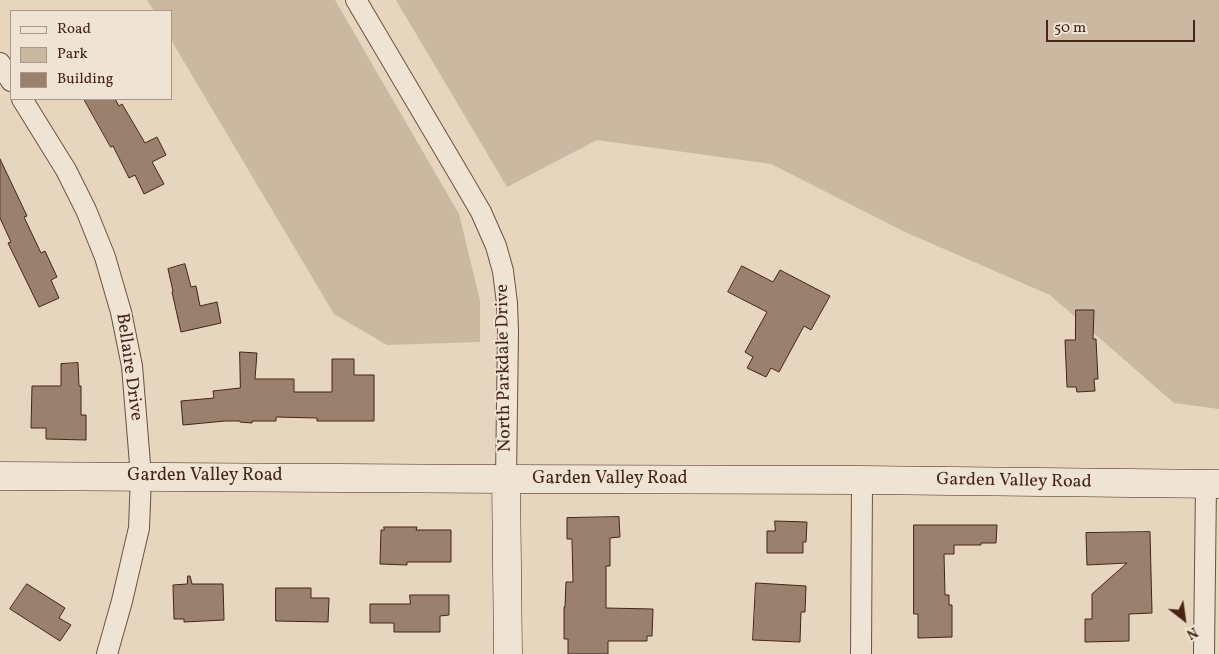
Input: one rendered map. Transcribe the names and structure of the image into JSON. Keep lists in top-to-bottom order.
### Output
{
  "streets": {
    "street": ["Bellaire Drive", "North Parkdale Drive", "Garden Valley Road"]
  },
  "crossings": [
    ["Bellaire Drive", "Garden Valley Road"],
    ["North Parkdale Drive", "Garden Valley Road"]
  ],
  "legend": ["Road", "Park", "Building"],
  "scale_bar": "50 m",
  "north": "bottom right"
}
